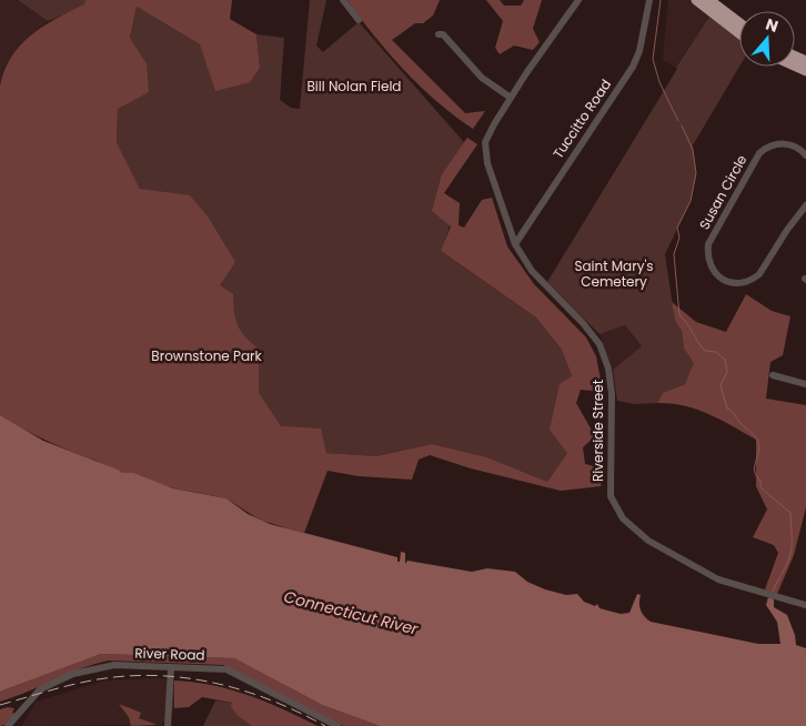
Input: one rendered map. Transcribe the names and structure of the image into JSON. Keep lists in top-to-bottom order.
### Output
{
  "streets": {
    "street": [
      "Tuccitto Road",
      "Susan Circle",
      "Riverside Street",
      "River Road"
    ]
  },
  "crossings": [
    ["Tuccitto Road", "Riverside Street"]
  ],
  "water": ["Connecticut River"],
  "parks": ["Bill Nolan Field", "Saint Mary's Cemetery", "Brownstone Park"],
  "north": "top"
}
